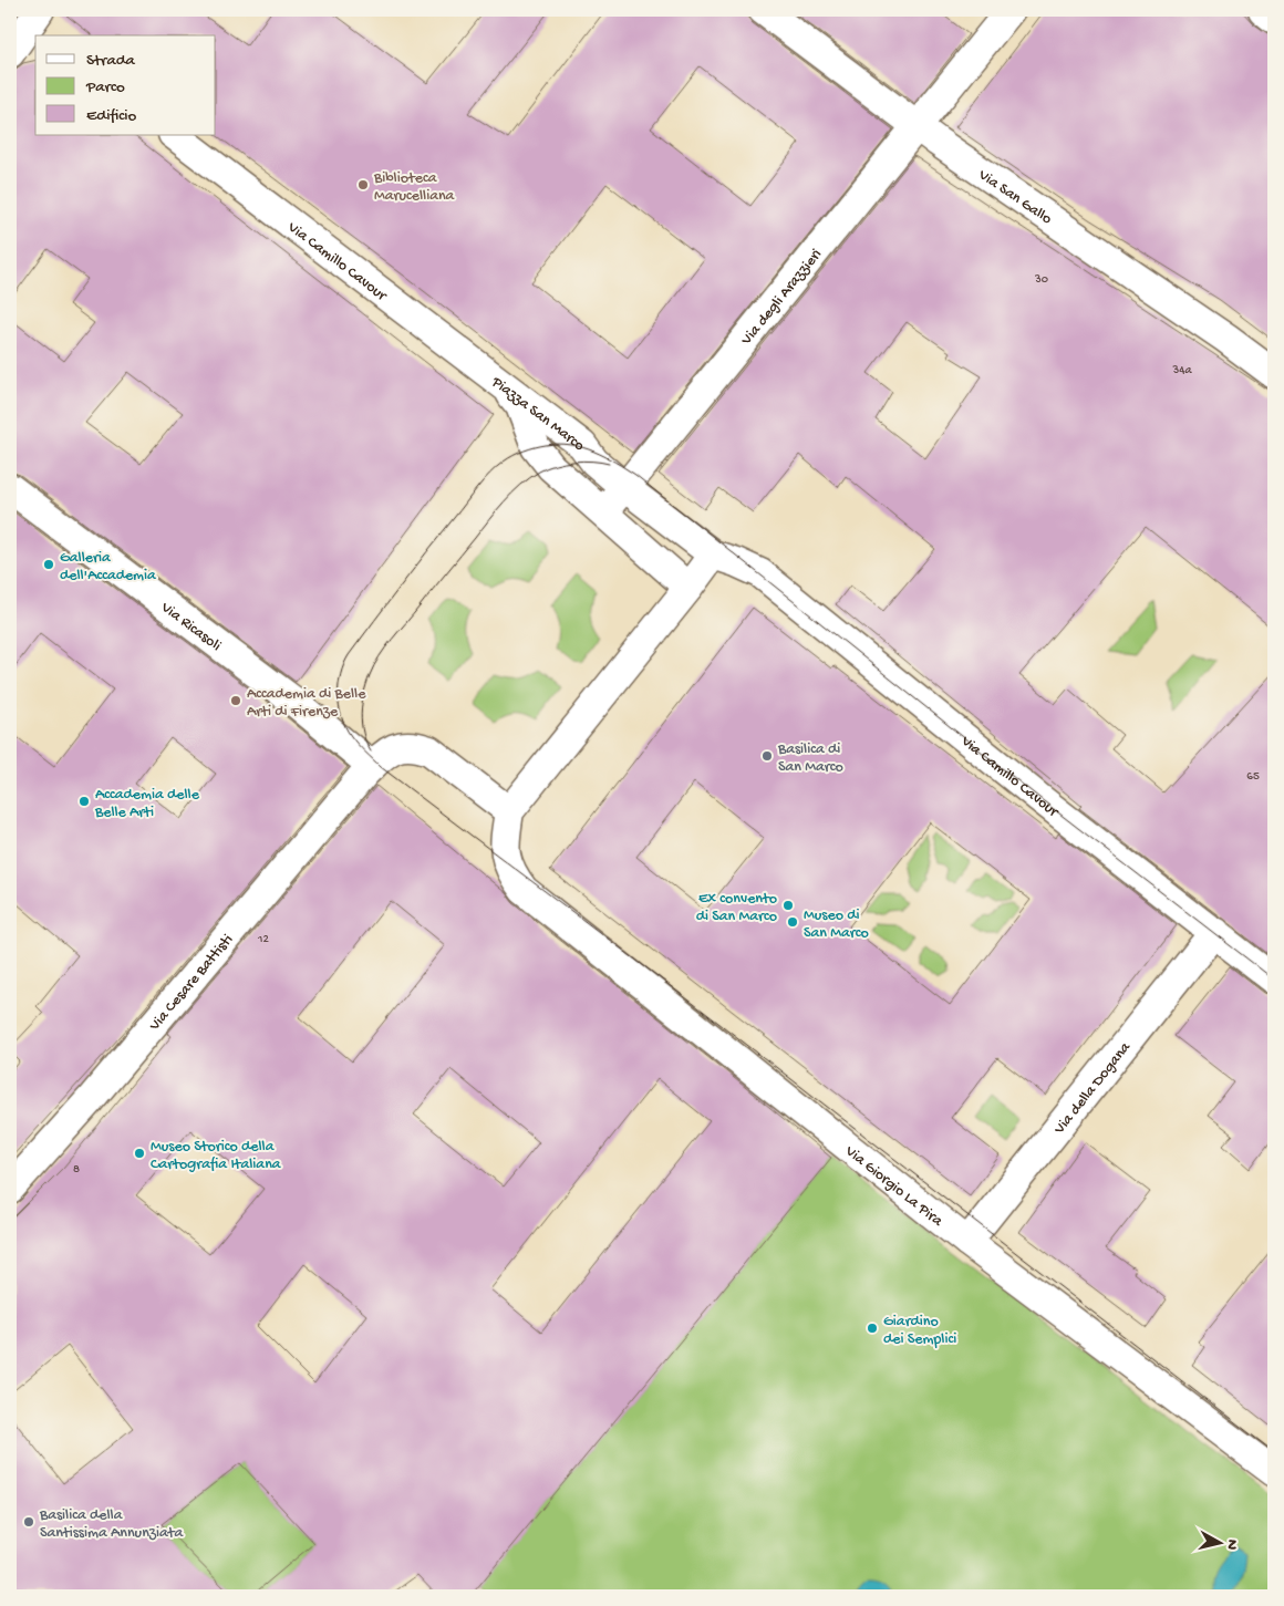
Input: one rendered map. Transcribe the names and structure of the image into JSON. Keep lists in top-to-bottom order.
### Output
{
  "streets": {
    "street": [
      "Via San Gallo",
      "Via Camillo Cavour",
      "Via degli Arazzieri",
      "Piazza San Marco",
      "Via Ricasoli",
      "Via Cesare Battisti",
      "Via della Dogana",
      "Via Giorgio La Pira"
    ]
  },
  "crossings": [
    ["Via San Gallo", "Via degli Arazzieri"],
    ["Via Camillo Cavour", "Piazza San Marco"],
    ["Via Camillo Cavour", "Via della Dogana"],
    ["Via degli Arazzieri", "Piazza San Marco"],
    ["Via Ricasoli", "Via Cesare Battisti"],
    ["Via della Dogana", "Via Giorgio La Pira"]
  ],
  "places": [
    "Biblioteca Marucelliana",
    "Galleria dell'Accademia",
    "Accademia di Belle Arti di Firenze",
    "Basilica di San Marco",
    "Accademia delle Belle Arti",
    "Ex convento di San Marco",
    "Museo di San Marco",
    "Museo Storico della Cartografia Italiana",
    "Giardino dei Semplici",
    "Basilica della Santissima Annunziata"
  ],
  "house_numbers": [
    "30",
    "34a",
    "65",
    "12",
    "8"
  ],
  "legend": ["Strada", "Parco", "Edificio"],
  "north": "right"
}
